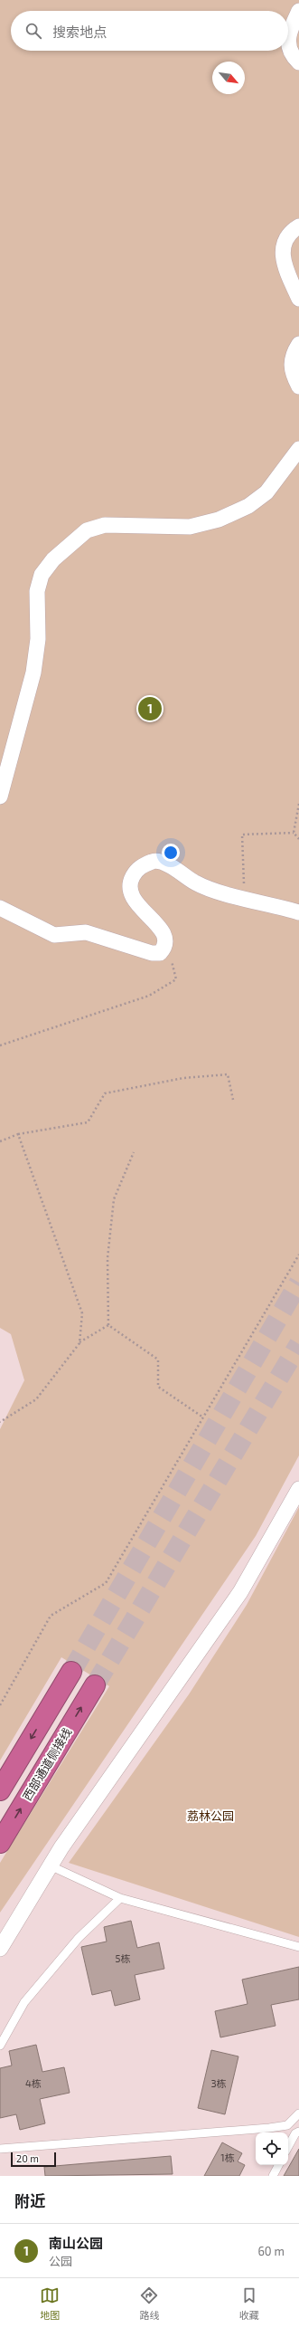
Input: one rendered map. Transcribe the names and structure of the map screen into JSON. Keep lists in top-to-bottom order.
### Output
{
  "streets": {
    "highway": ["西部通道侧接线"]
  },
  "parks": ["荔林公园"],
  "house_numbers": [
    "5栋",
    "4栋",
    "3栋",
    "1栋"
  ],
  "scale_bar": "20 m",
  "north": "bottom right",
  "page": {
    "search": "搜索地点",
    "pins": "1",
    "scale": "20 m",
    "heading": "附近",
    "list": [
      {
        "mark": "1",
        "name": "南山公园",
        "note": "公园",
        "value": "60 m"
      }
    ],
    "nav": ["地图", "路线", "收藏"]
  }
}
